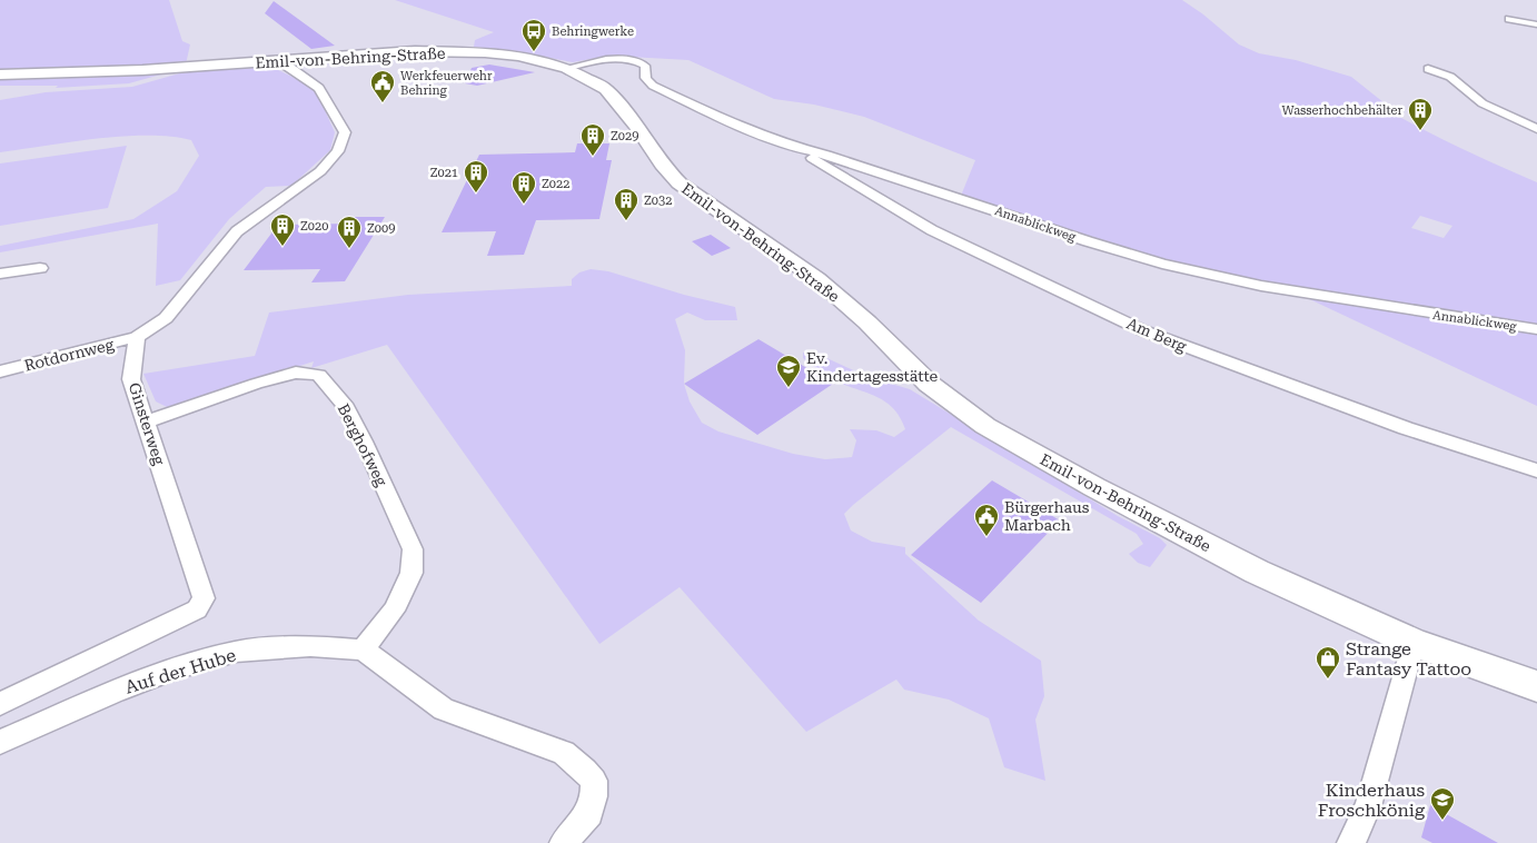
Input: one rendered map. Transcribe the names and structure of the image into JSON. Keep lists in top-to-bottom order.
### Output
{
  "streets": {
    "main road": ["Emil-von-Behring-Straße"],
    "street": [
      "Annablickweg",
      "Am Berg",
      "Rotdornweg",
      "Ginsterweg",
      "Berghofweg",
      "Auf der Hube"
    ]
  },
  "crossings": [
    ["Emil-von-Behring-Straße", "Annablickweg"],
    ["Annablickweg", "Am Berg"],
    ["Rotdornweg", "Ginsterweg"],
    ["Ginsterweg", "Berghofweg"],
    ["Berghofweg", "Auf der Hube"]
  ],
  "places": {
    "bus stop": ["Behringwerke"],
    "public building": ["Werkfeuerwehr Behring", "Bürgerhaus Marbach"],
    "building": [
      "Wasserhochbehälter",
      "Z029",
      "Z021",
      "Z022",
      "Z032",
      "Z020",
      "Z009"
    ],
    "school or university": ["Ev. Kindertagesstätte", "Kinderhaus Froschkönig"],
    "shop": ["Strange Fantasy Tattoo"]
  }
}
